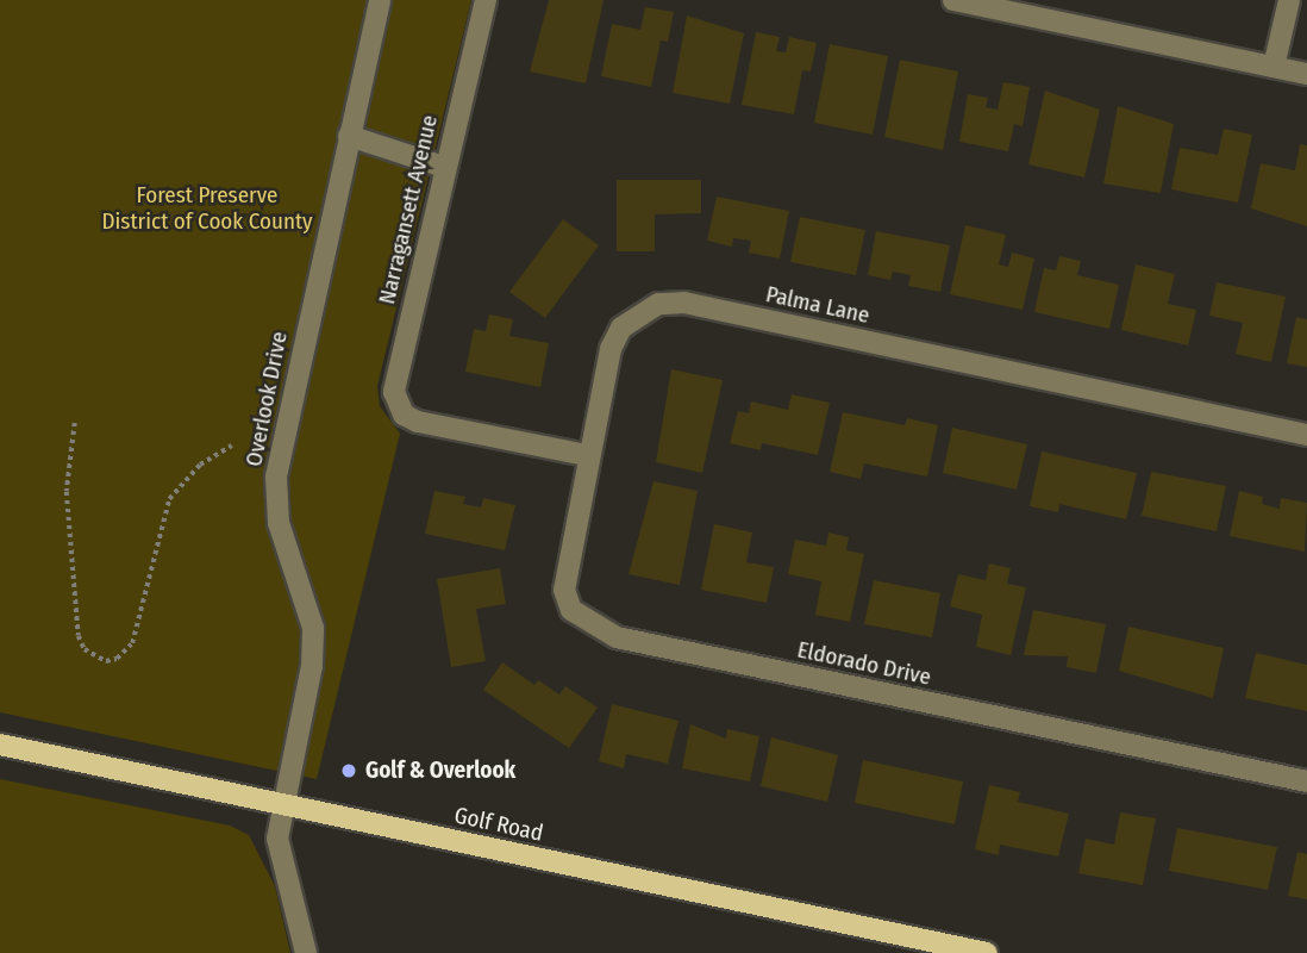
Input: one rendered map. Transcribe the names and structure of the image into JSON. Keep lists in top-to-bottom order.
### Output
{
  "streets": {
    "main road": ["Golf Road"],
    "street": [
      "Narragansett Avenue",
      "Palma Lane",
      "Overlook Drive",
      "Eldorado Drive"
    ]
  },
  "crossings": [
    ["Narragansett Avenue", "Palma Lane"],
    ["Narragansett Avenue", "Eldorado Drive"],
    ["Palma Lane", "Eldorado Drive"],
    ["Overlook Drive", "Golf Road"]
  ],
  "parks": ["Forest Preserve District of Cook County"],
  "places": ["Golf & Overlook"]
}
